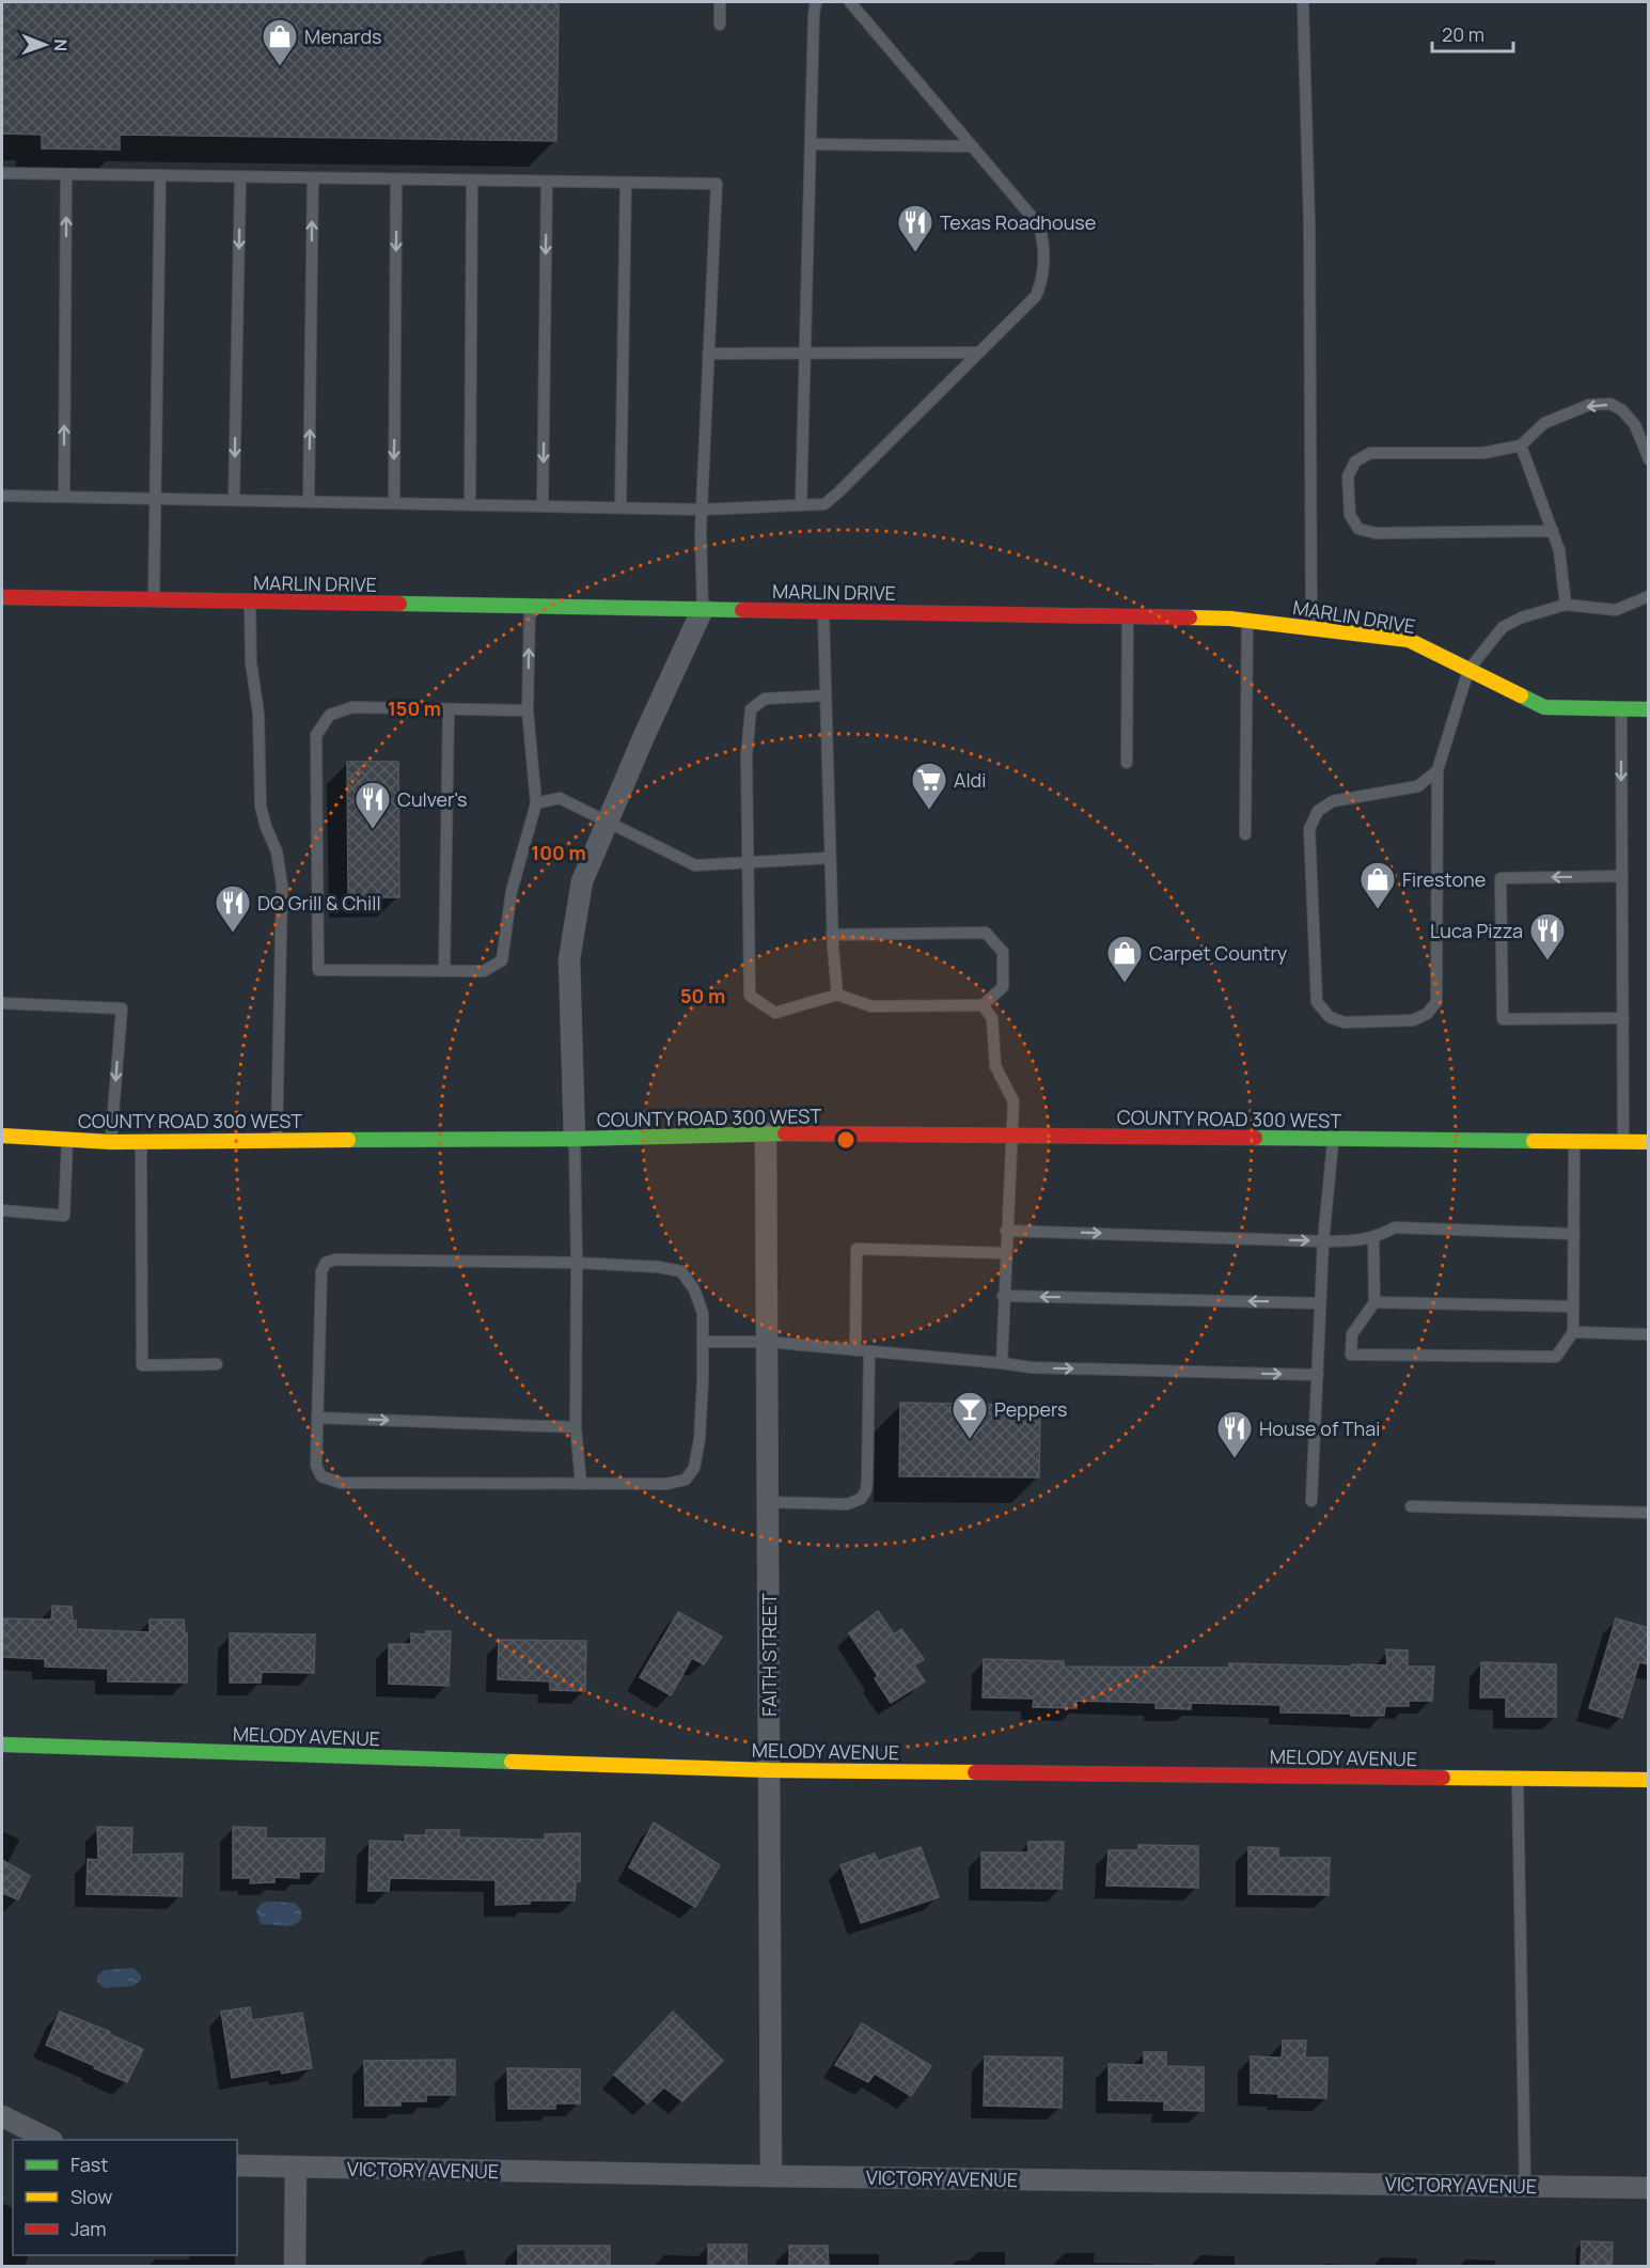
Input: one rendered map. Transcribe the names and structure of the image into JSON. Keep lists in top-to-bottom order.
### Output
{
  "streets": {
    "street": [
      "MARLIN DRIVE",
      "COUNTY ROAD 300 WEST",
      "FAITH STREET",
      "MELODY AVENUE",
      "VICTORY AVENUE"
    ]
  },
  "crossings": [
    ["COUNTY ROAD 300 WEST", "FAITH STREET"],
    ["FAITH STREET", "MELODY AVENUE"],
    ["FAITH STREET", "VICTORY AVENUE"]
  ],
  "places": {
    "shop": ["Menards", "Firestone", "Carpet Country"],
    "restaurant": [
      "Texas Roadhouse",
      "Culver's",
      "DQ Grill & Chill",
      "Luca Pizza",
      "House of Thai"
    ],
    "supermarket": ["Aldi"],
    "bar": ["Peppers"]
  },
  "legend": ["Fast", "Slow", "Jam"],
  "scale_bar": "20 m",
  "north": "right",
  "rings": ["150 m", "100 m", "50 m"]
}
